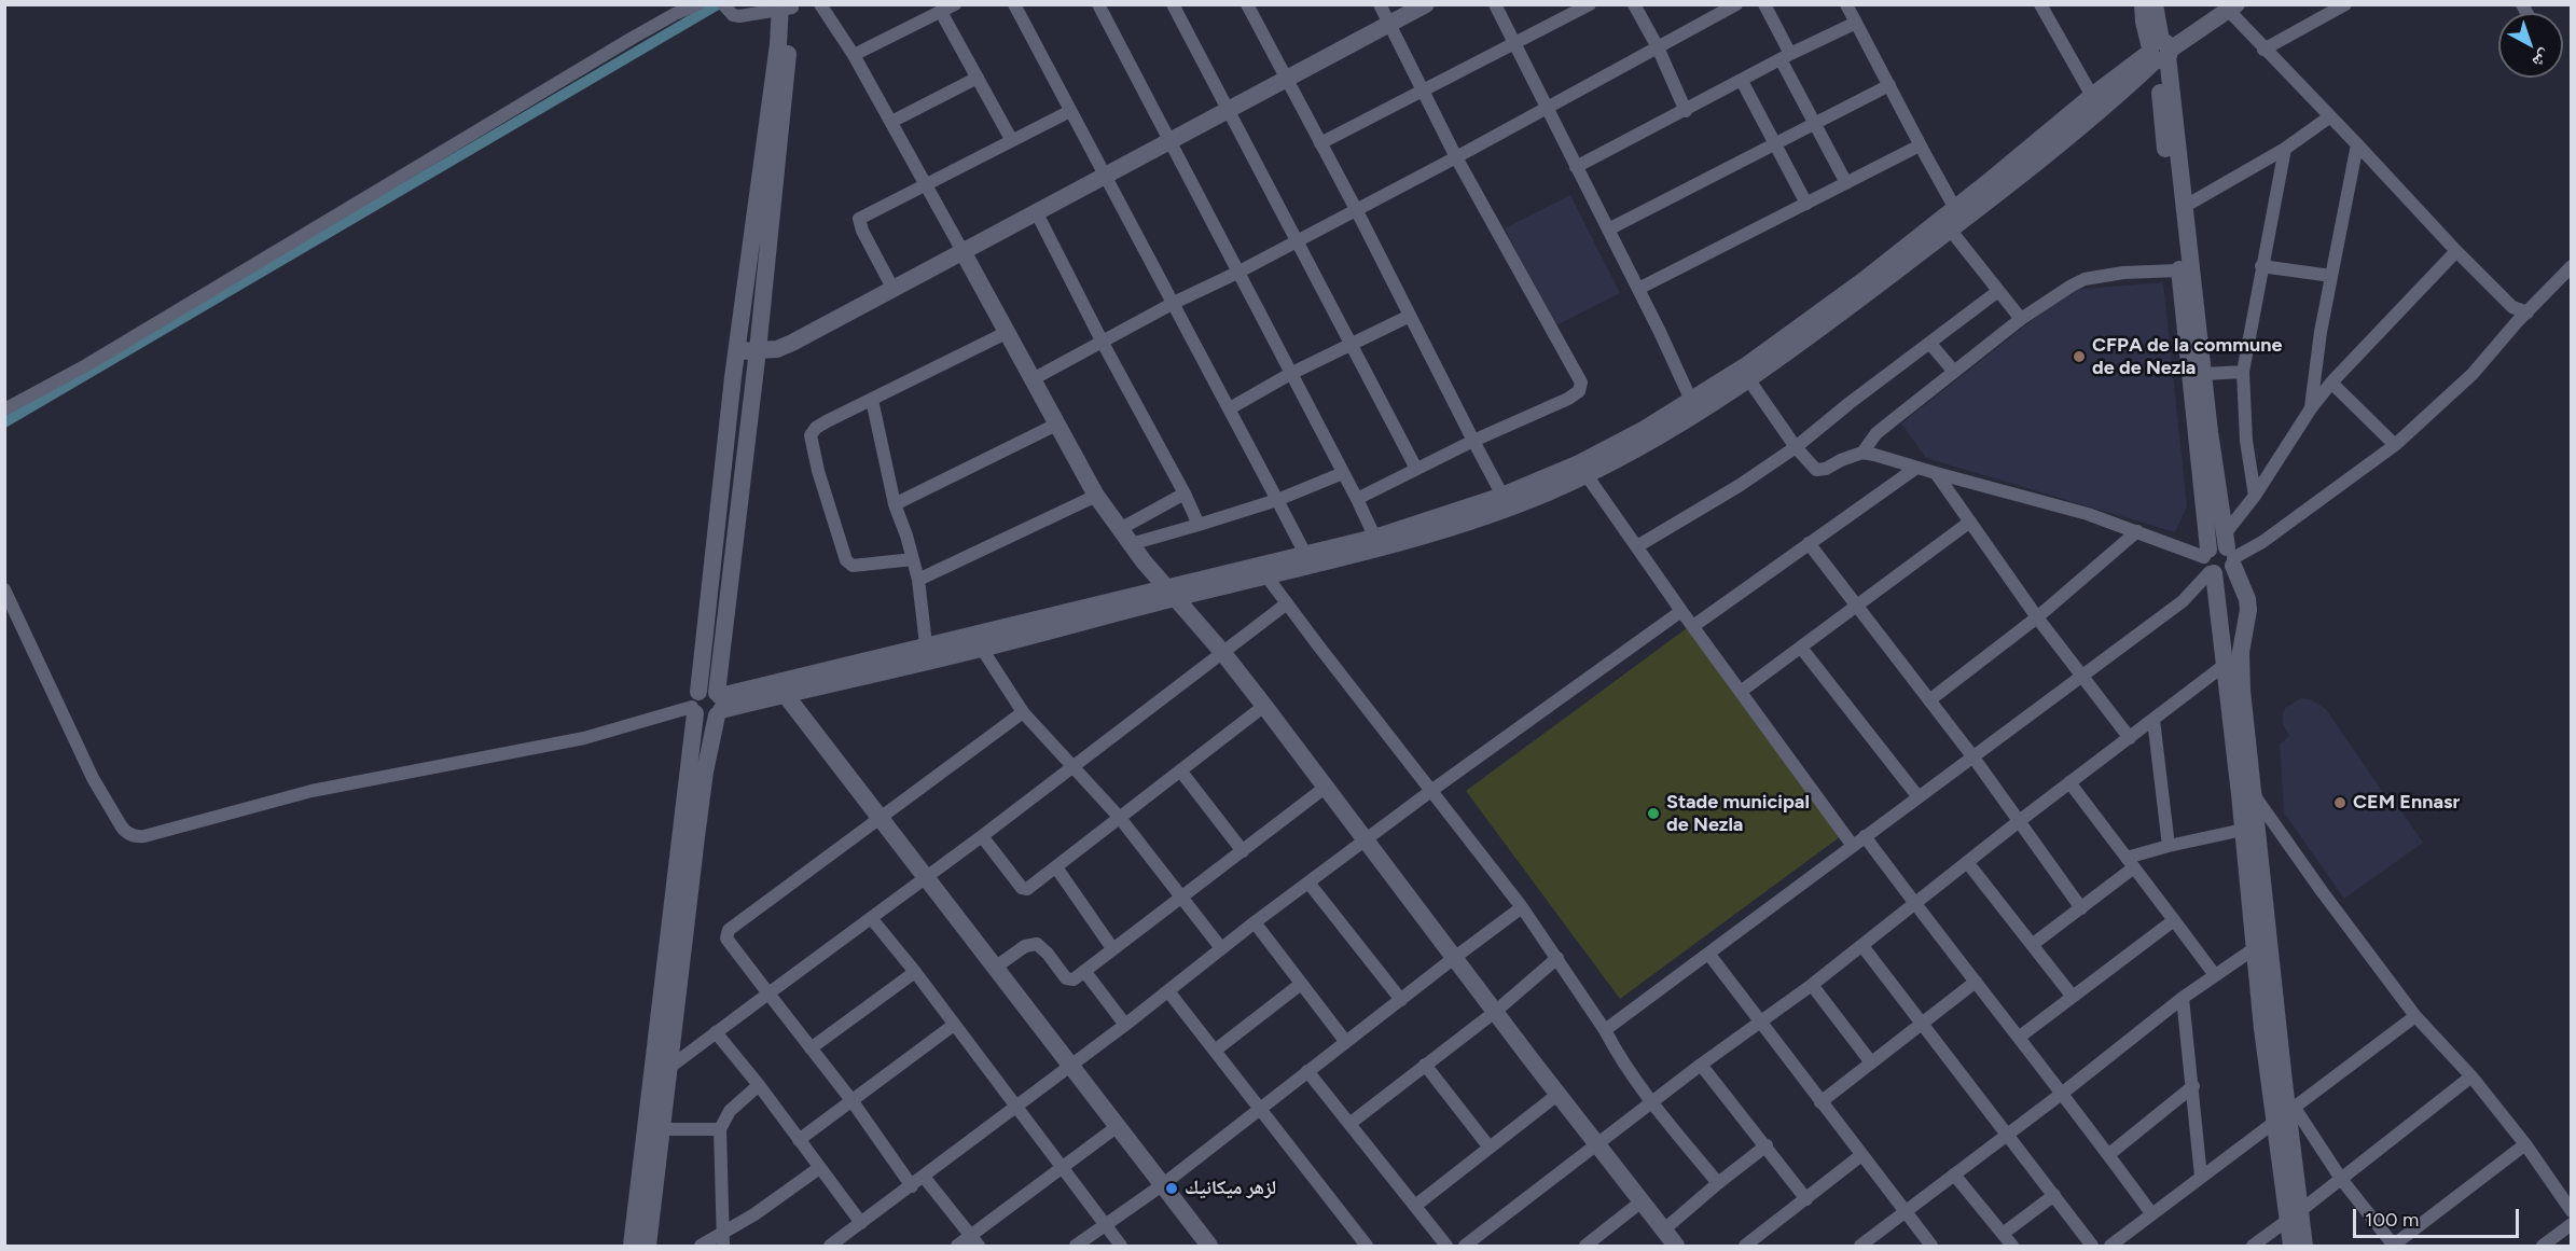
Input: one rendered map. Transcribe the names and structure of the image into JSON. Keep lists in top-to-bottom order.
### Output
{
  "places": [
    "CFPA de la commune de de Nezla",
    "CEM Ennasr",
    "Stade municipal de Nezla",
    "لزهر ميكانيك"
  ],
  "scale_bar": "100 m",
  "north": "bottom right"
}
